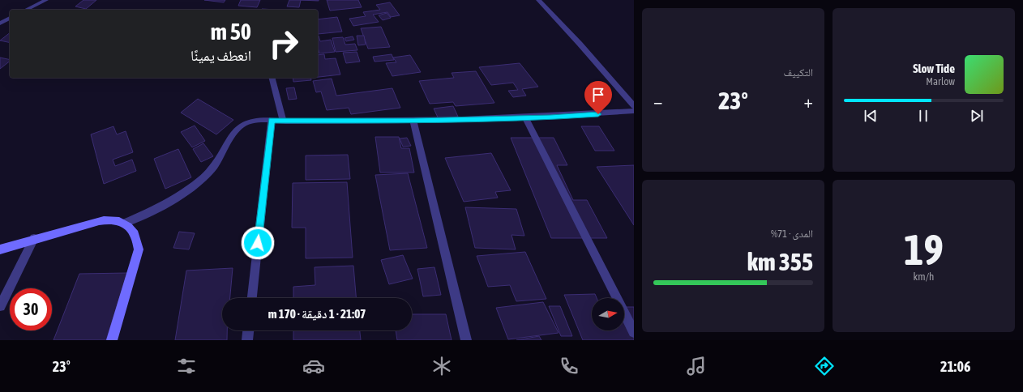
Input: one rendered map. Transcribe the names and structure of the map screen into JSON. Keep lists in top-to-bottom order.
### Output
{
  "north": "right",
  "page": {
    "tile": [
      "التكييف",
      ["19", "km/h"],
      ["المدى · 71%", "355 km"]
    ],
    "turn": ["50 m", "انعطف يمينًا"],
    "song": ["Slow Tide", "Marlow"],
    "heat": ["−", "23°", "+"],
    "limit": "30",
    "trip": "21:07 · 1 دقيقة · 170 m",
    "tabs": ["21:06", "23°"]
  }
}
